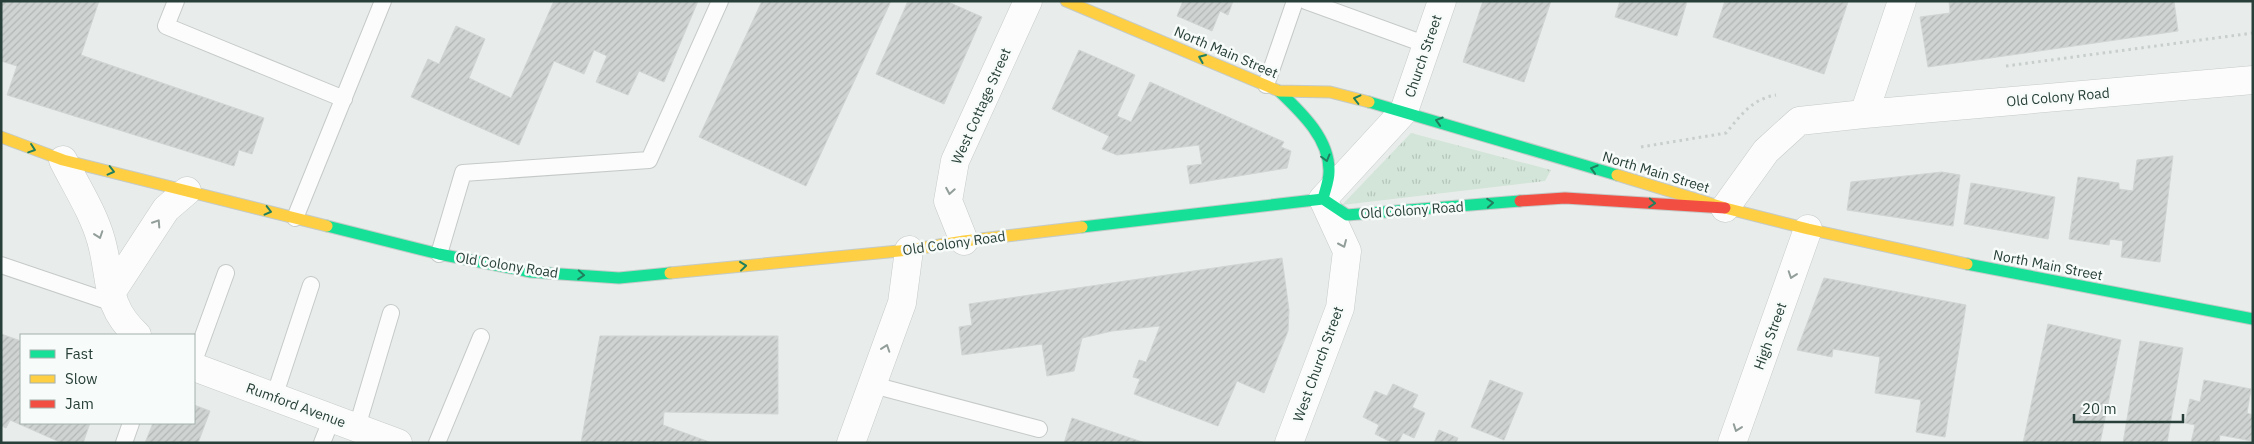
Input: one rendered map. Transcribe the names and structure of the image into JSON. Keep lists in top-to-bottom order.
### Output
{
  "streets": {
    "main road": ["North Main Street", "Old Colony Road"],
    "street": [
      "Church Street",
      "West Cottage Street",
      "High Street",
      "West Church Street",
      "Rumford Avenue"
    ]
  },
  "crossings": [
    ["North Main Street", "Church Street"],
    ["North Main Street", "Old Colony Road"],
    ["North Main Street", "High Street"],
    ["Old Colony Road", "West Cottage Street"],
    ["Old Colony Road", "West Church Street"]
  ],
  "one_way": [
    "North Main Street",
    "Old Colony Road",
    "West Cottage Street",
    "High Street",
    "West Church Street"
  ],
  "legend": ["Fast", "Slow", "Jam"],
  "scale_bar": "20 m"
}
